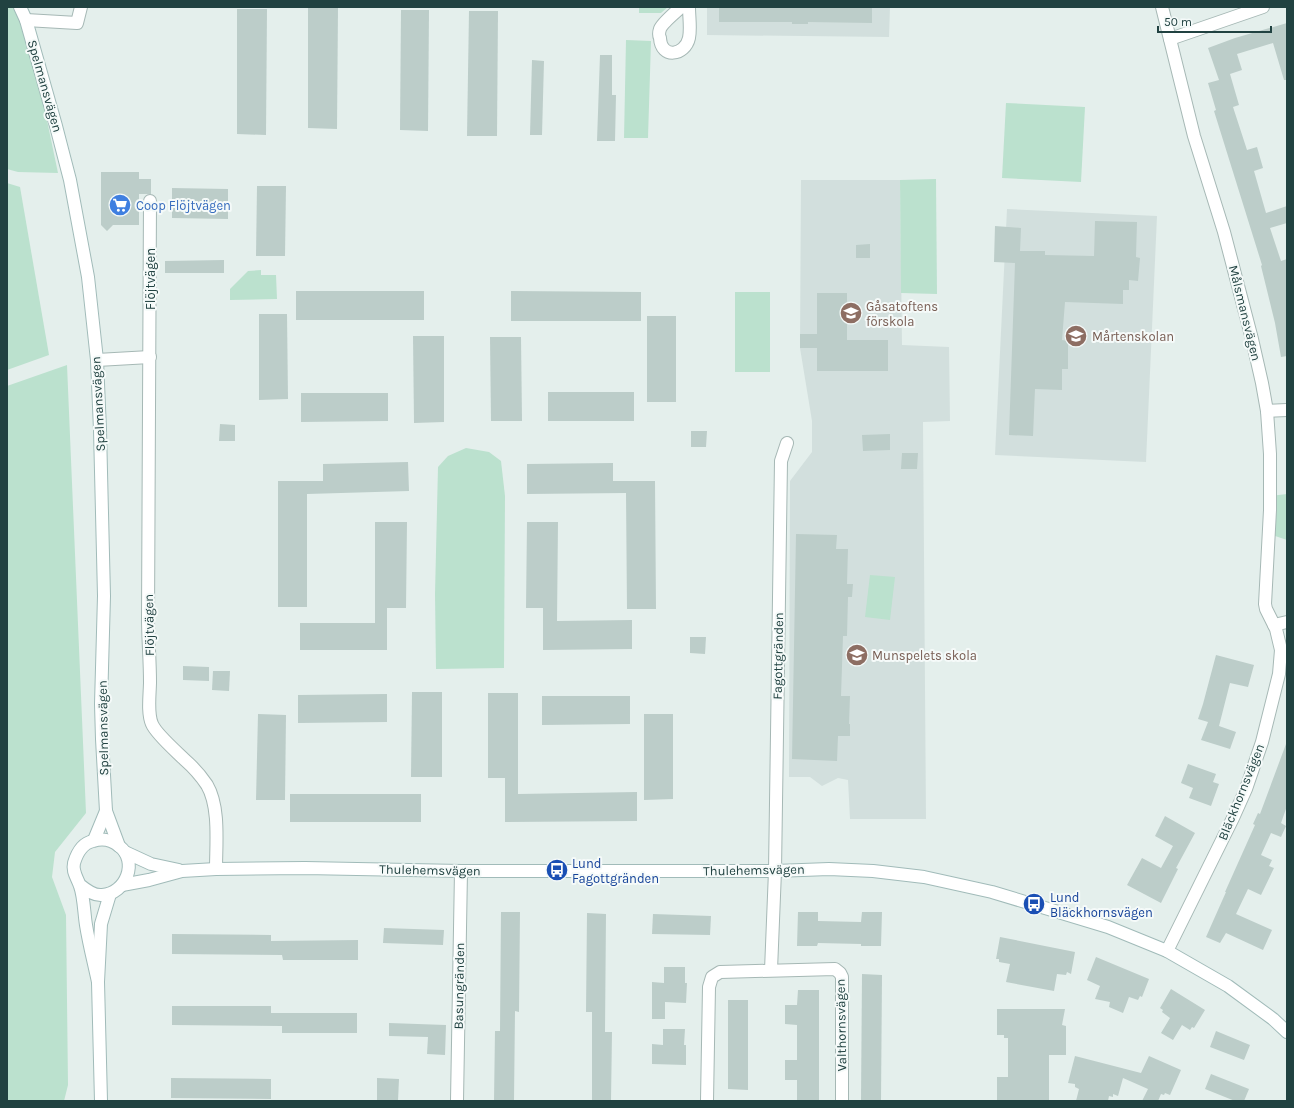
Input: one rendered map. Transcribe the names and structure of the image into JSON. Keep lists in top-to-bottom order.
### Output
{
  "streets": {
    "street": [
      "Spelmansvägen",
      "Flöjtvägen",
      "Målsmansvägen",
      "Fagottgränden",
      "Bläckhornsvägen",
      "Thulehemsvägen",
      "Basungränden",
      "Valthornsvägen"
    ]
  },
  "crossings": [
    ["Spelmansvägen", "Thulehemsvägen"],
    ["Flöjtvägen", "Thulehemsvägen"],
    ["Målsmansvägen", "Bläckhornsvägen"],
    ["Fagottgränden", "Thulehemsvägen"],
    ["Bläckhornsvägen", "Thulehemsvägen"],
    ["Thulehemsvägen", "Basungränden"]
  ],
  "places": {
    "supermarket": ["Coop Flöjtvägen"],
    "school or university": ["Gåsatoftens förskola", "Mårtenskolan", "Munspelets skola"],
    "bus stop": ["Lund Fagottgränden", "Lund Bläckhornsvägen"]
  },
  "scale_bar": "50 m"
}
